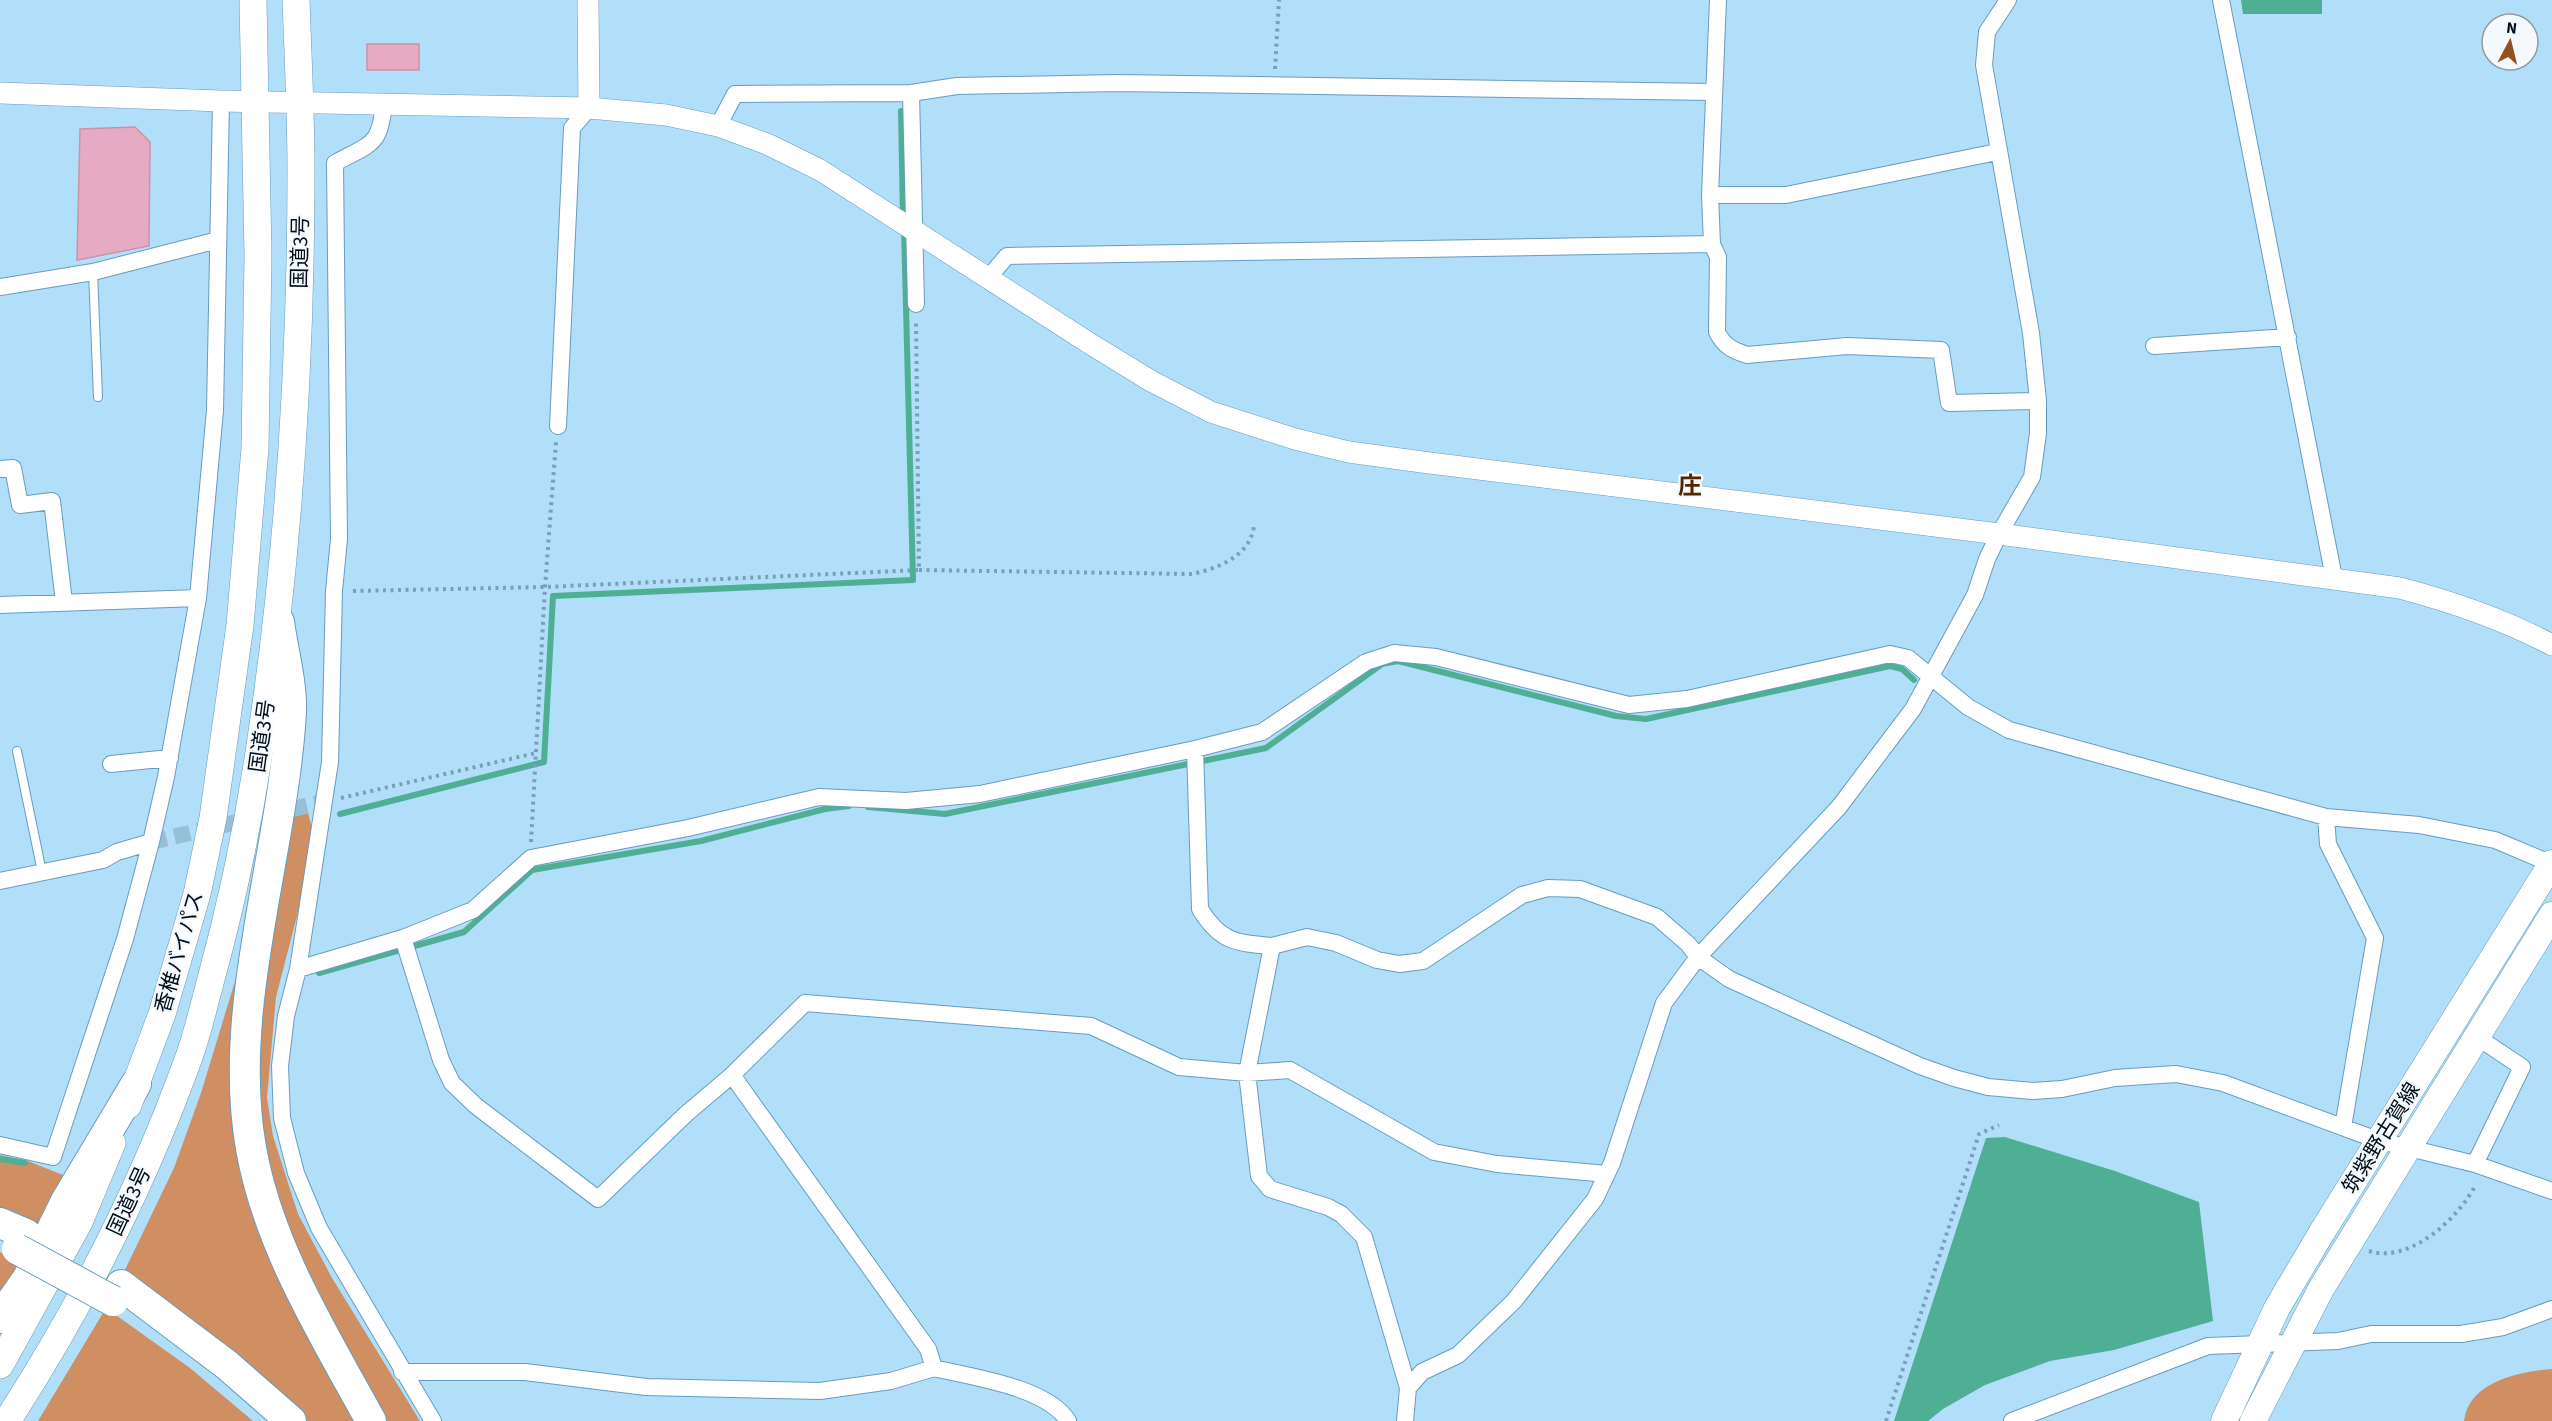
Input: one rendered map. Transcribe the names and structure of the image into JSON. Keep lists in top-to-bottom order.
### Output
{
  "streets": {
    "highway": ["国道3号", "香椎バイパス"],
    "main road": ["筑紫野古賀線"]
  },
  "crossings": [
    ["国道3号", "香椎バイパス"]
  ],
  "districts": ["庄"],
  "north": "top"
}
